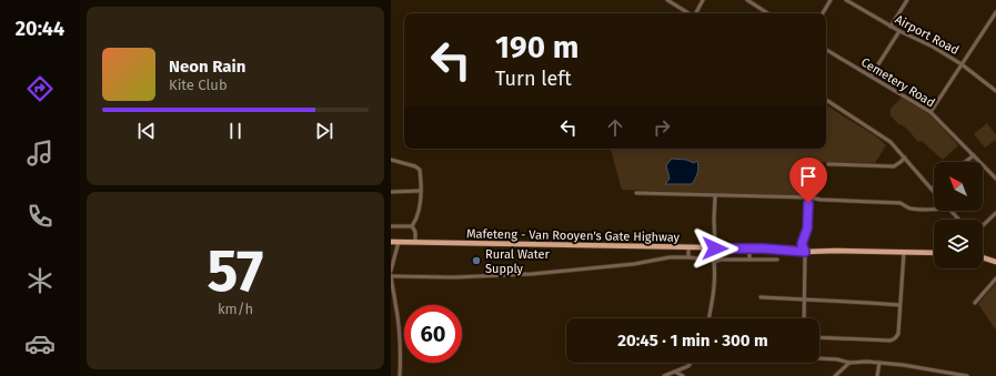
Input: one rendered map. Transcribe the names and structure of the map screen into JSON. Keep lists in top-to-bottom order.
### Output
{
  "streets": {
    "main road": ["Mafeteng - Van Rooyen's Gate Highway"],
    "street": ["Airport Road", "Cemetery Road"]
  },
  "places": ["Rural Water Supply"],
  "north": "top left",
  "page": {
    "tabs": "20:44",
    "turn": ["190 m", "Turn left"],
    "song": ["Neon Rain", "Kite Club"],
    "tile": ["57", "km/h"],
    "limit": "60",
    "trip": "20:45 · 1 min · 300 m"
  }
}
